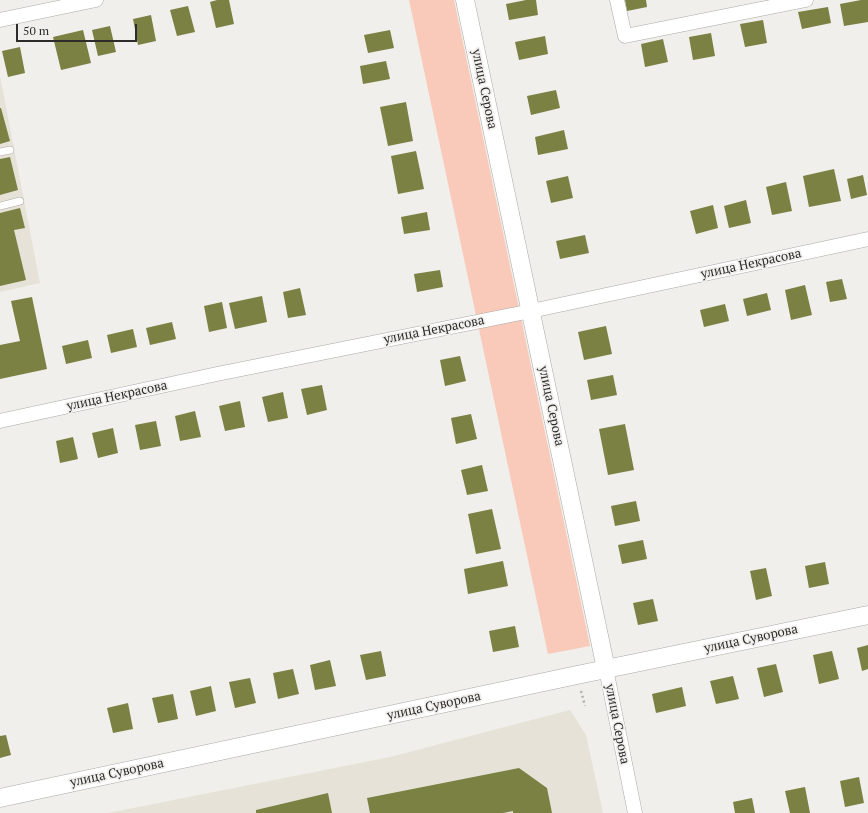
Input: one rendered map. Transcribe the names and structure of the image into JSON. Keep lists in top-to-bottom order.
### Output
{
  "streets": {
    "street": ["улица Серова", "улица Некрасова", "улица Суворова"]
  },
  "crossings": [
    ["улица Серова", "улица Некрасова"],
    ["улица Серова", "улица Суворова"]
  ],
  "scale_bar": "50 m"
}
